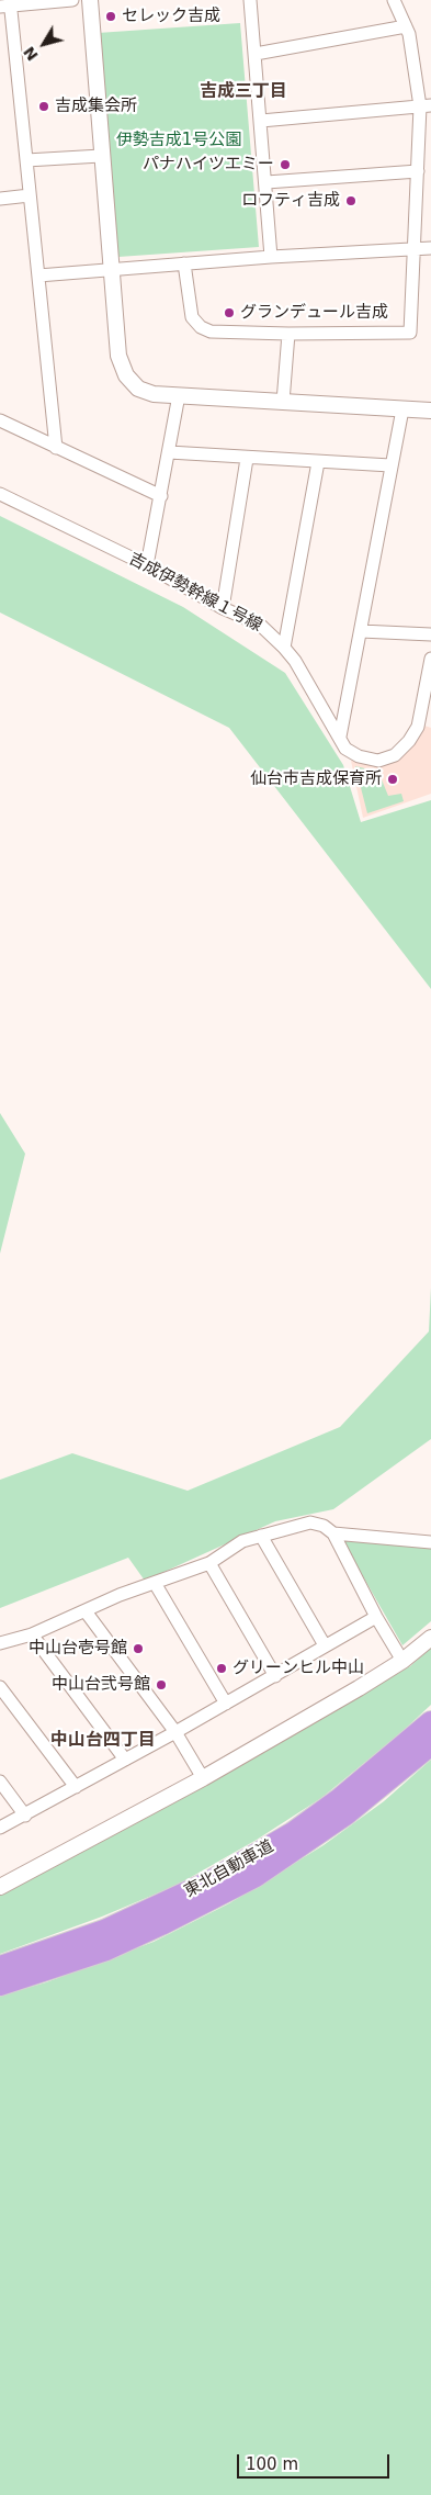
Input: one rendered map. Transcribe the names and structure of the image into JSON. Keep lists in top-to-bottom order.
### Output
{
  "streets": {
    "highway": ["東北自動車道"],
    "street": ["吉成伊勢幹線１号線"]
  },
  "districts": ["吉成三丁目", "中山台四丁目"],
  "parks": ["伊勢吉成1号公園"],
  "places": [
    "セレック吉成",
    "吉成集会所",
    "パナハイツエミー",
    "ロフティ吉成",
    "グランデュール吉成",
    "仙台市吉成保育所",
    "中山台壱号館",
    "グリーンヒル中山",
    "中山台弐号館"
  ],
  "scale_bar": "100 m",
  "north": "bottom left"
}
